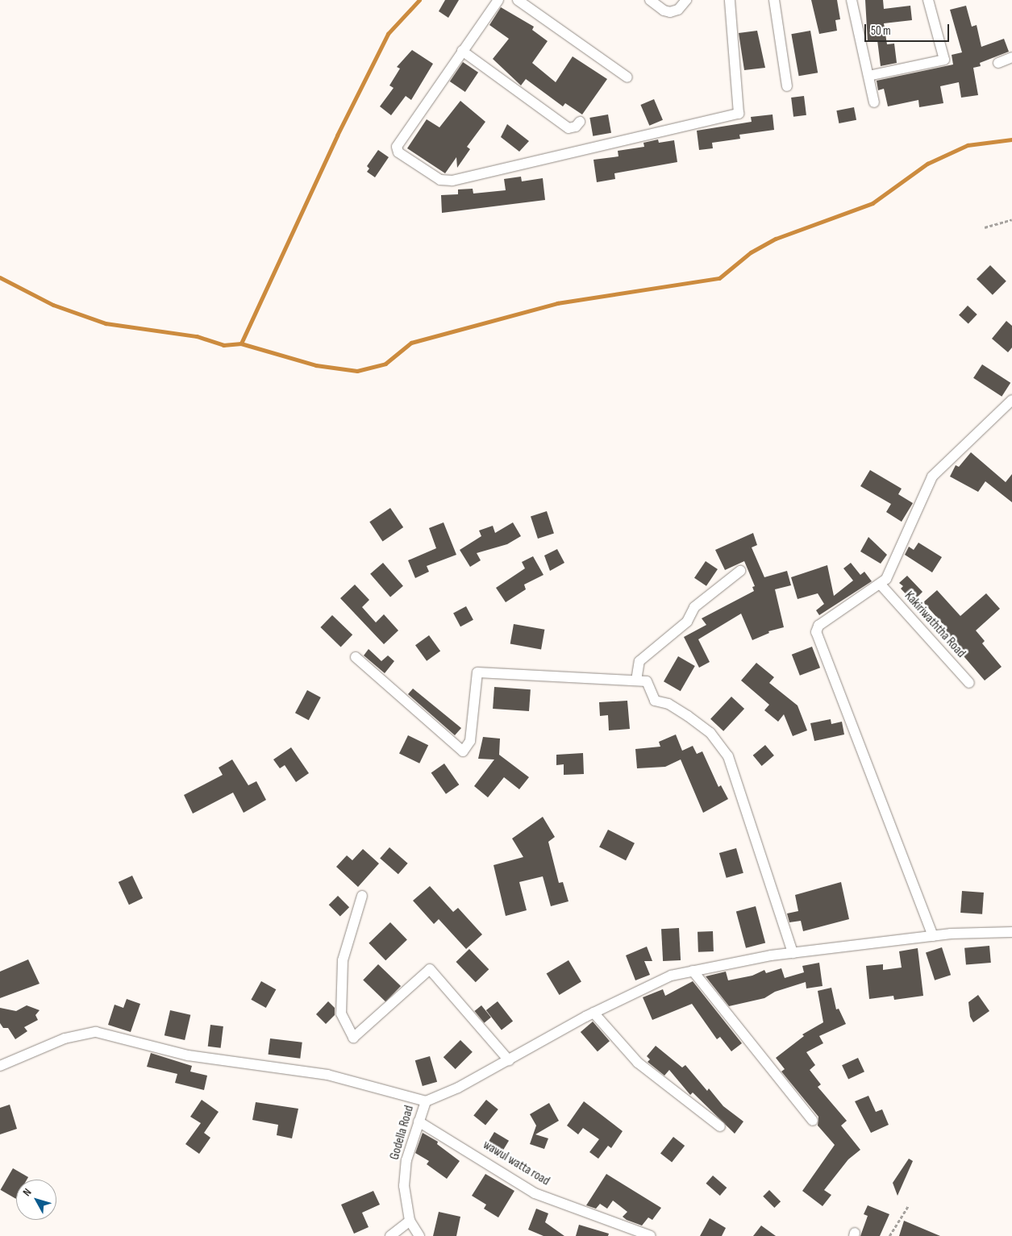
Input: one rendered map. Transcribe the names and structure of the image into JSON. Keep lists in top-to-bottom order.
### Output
{
  "streets": {
    "street": ["Kakiriwaththa Road", "Godella Road", "wawul watta road"]
  },
  "crossings": [
    ["Godella Road", "wawul watta road"]
  ],
  "scale_bar": "50 m",
  "north": "top left"
}
